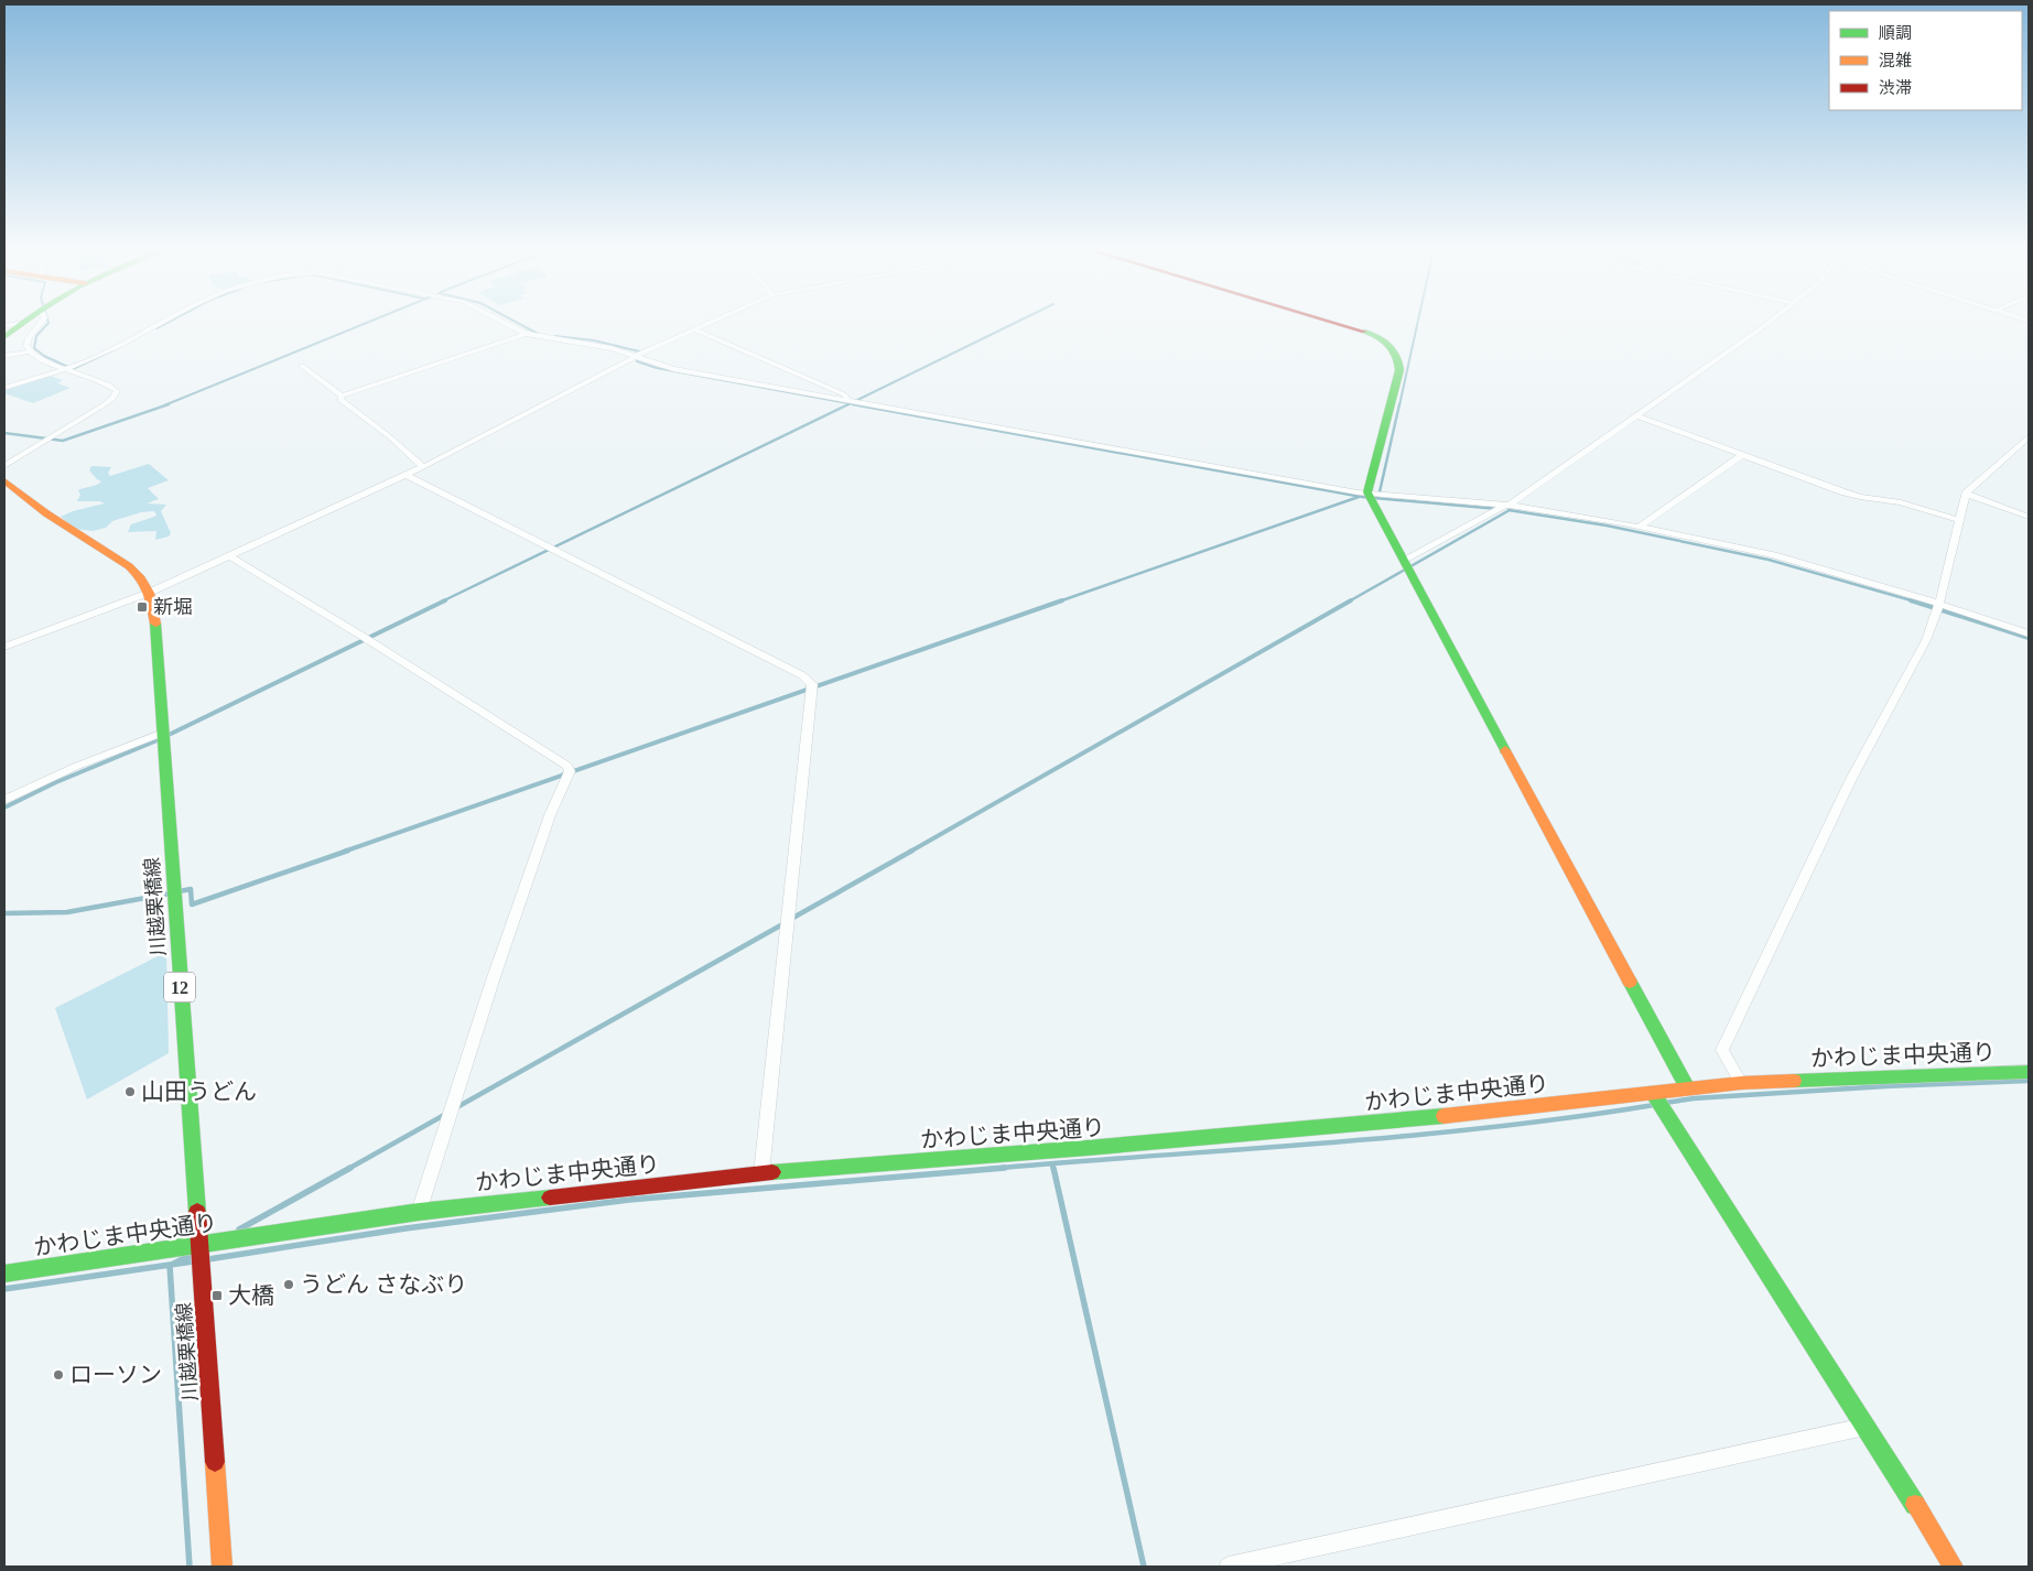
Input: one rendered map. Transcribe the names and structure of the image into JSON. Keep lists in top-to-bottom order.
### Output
{
  "streets": {
    "street": ["川越栗橋線", "12", "かわじま中央通り"]
  },
  "crossings": [
    ["川越栗橋線", "かわじま中央通り"]
  ],
  "places": {
    "transit": ["新堀", "大橋"],
    "other": ["山田うどん", "うどん さなぶり", "ローソン"]
  },
  "legend": ["順調", "混雑", "渋滞"]
}
